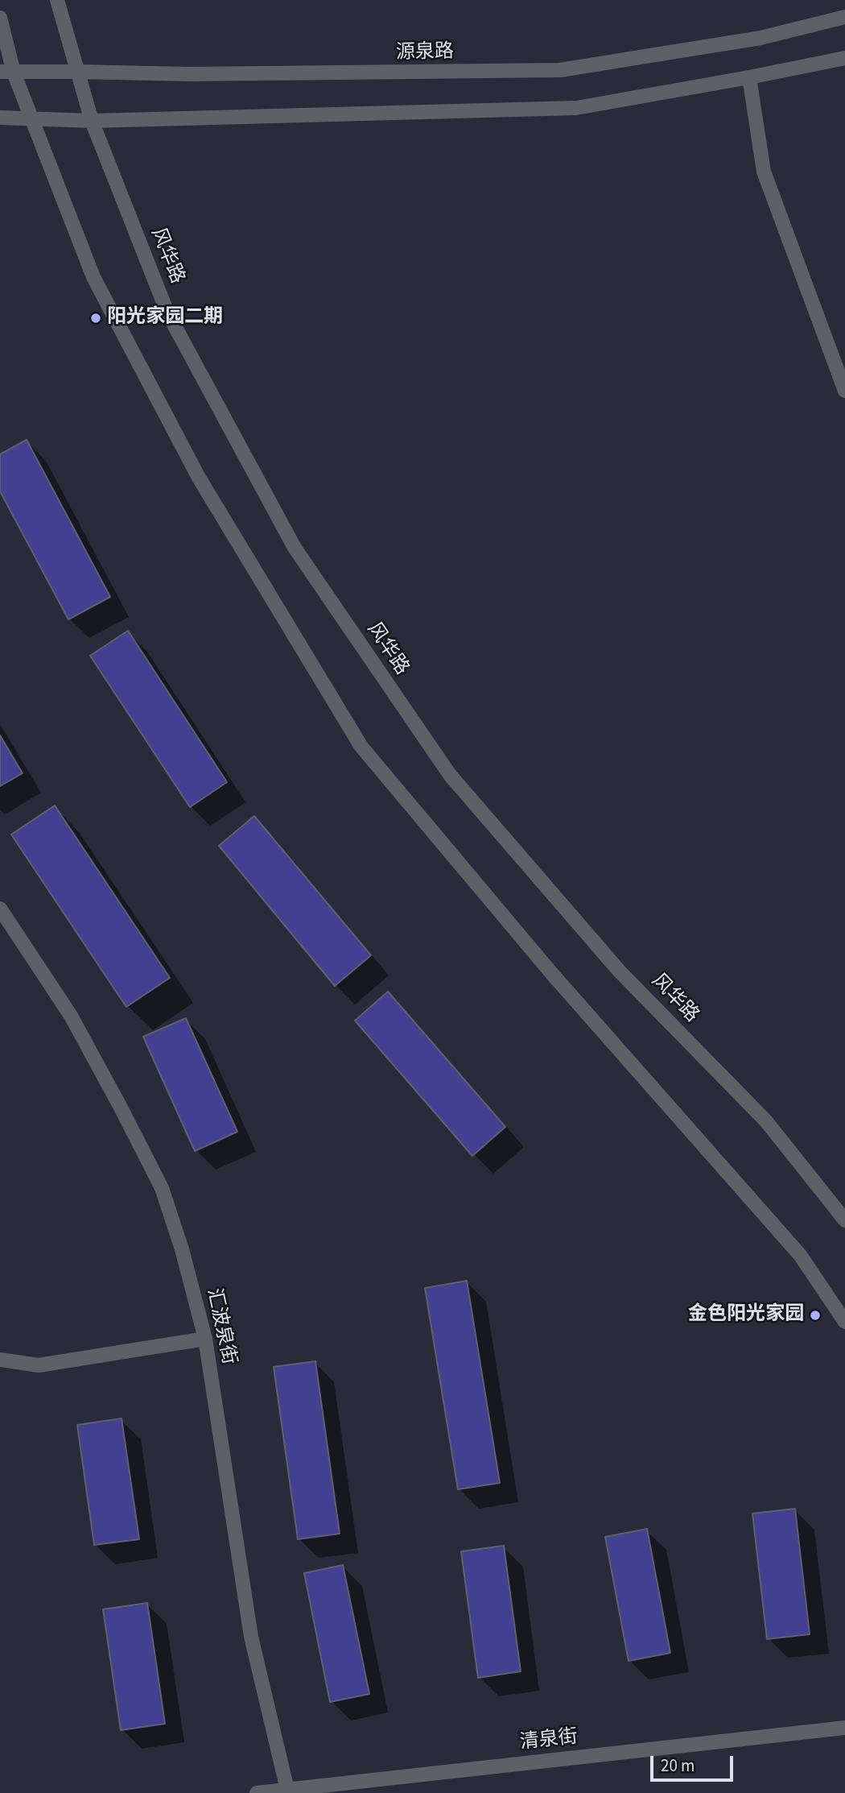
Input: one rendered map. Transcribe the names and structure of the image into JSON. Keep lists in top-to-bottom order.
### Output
{
  "streets": {
    "street": [
      "源泉路",
      "风华路",
      "汇波泉街",
      "清泉街"
    ]
  },
  "crossings": [
    ["源泉路", "风华路"],
    ["汇波泉街", "清泉街"]
  ],
  "places": ["阳光家园二期", "金色阳光家园"],
  "scale_bar": "20 m"
}
